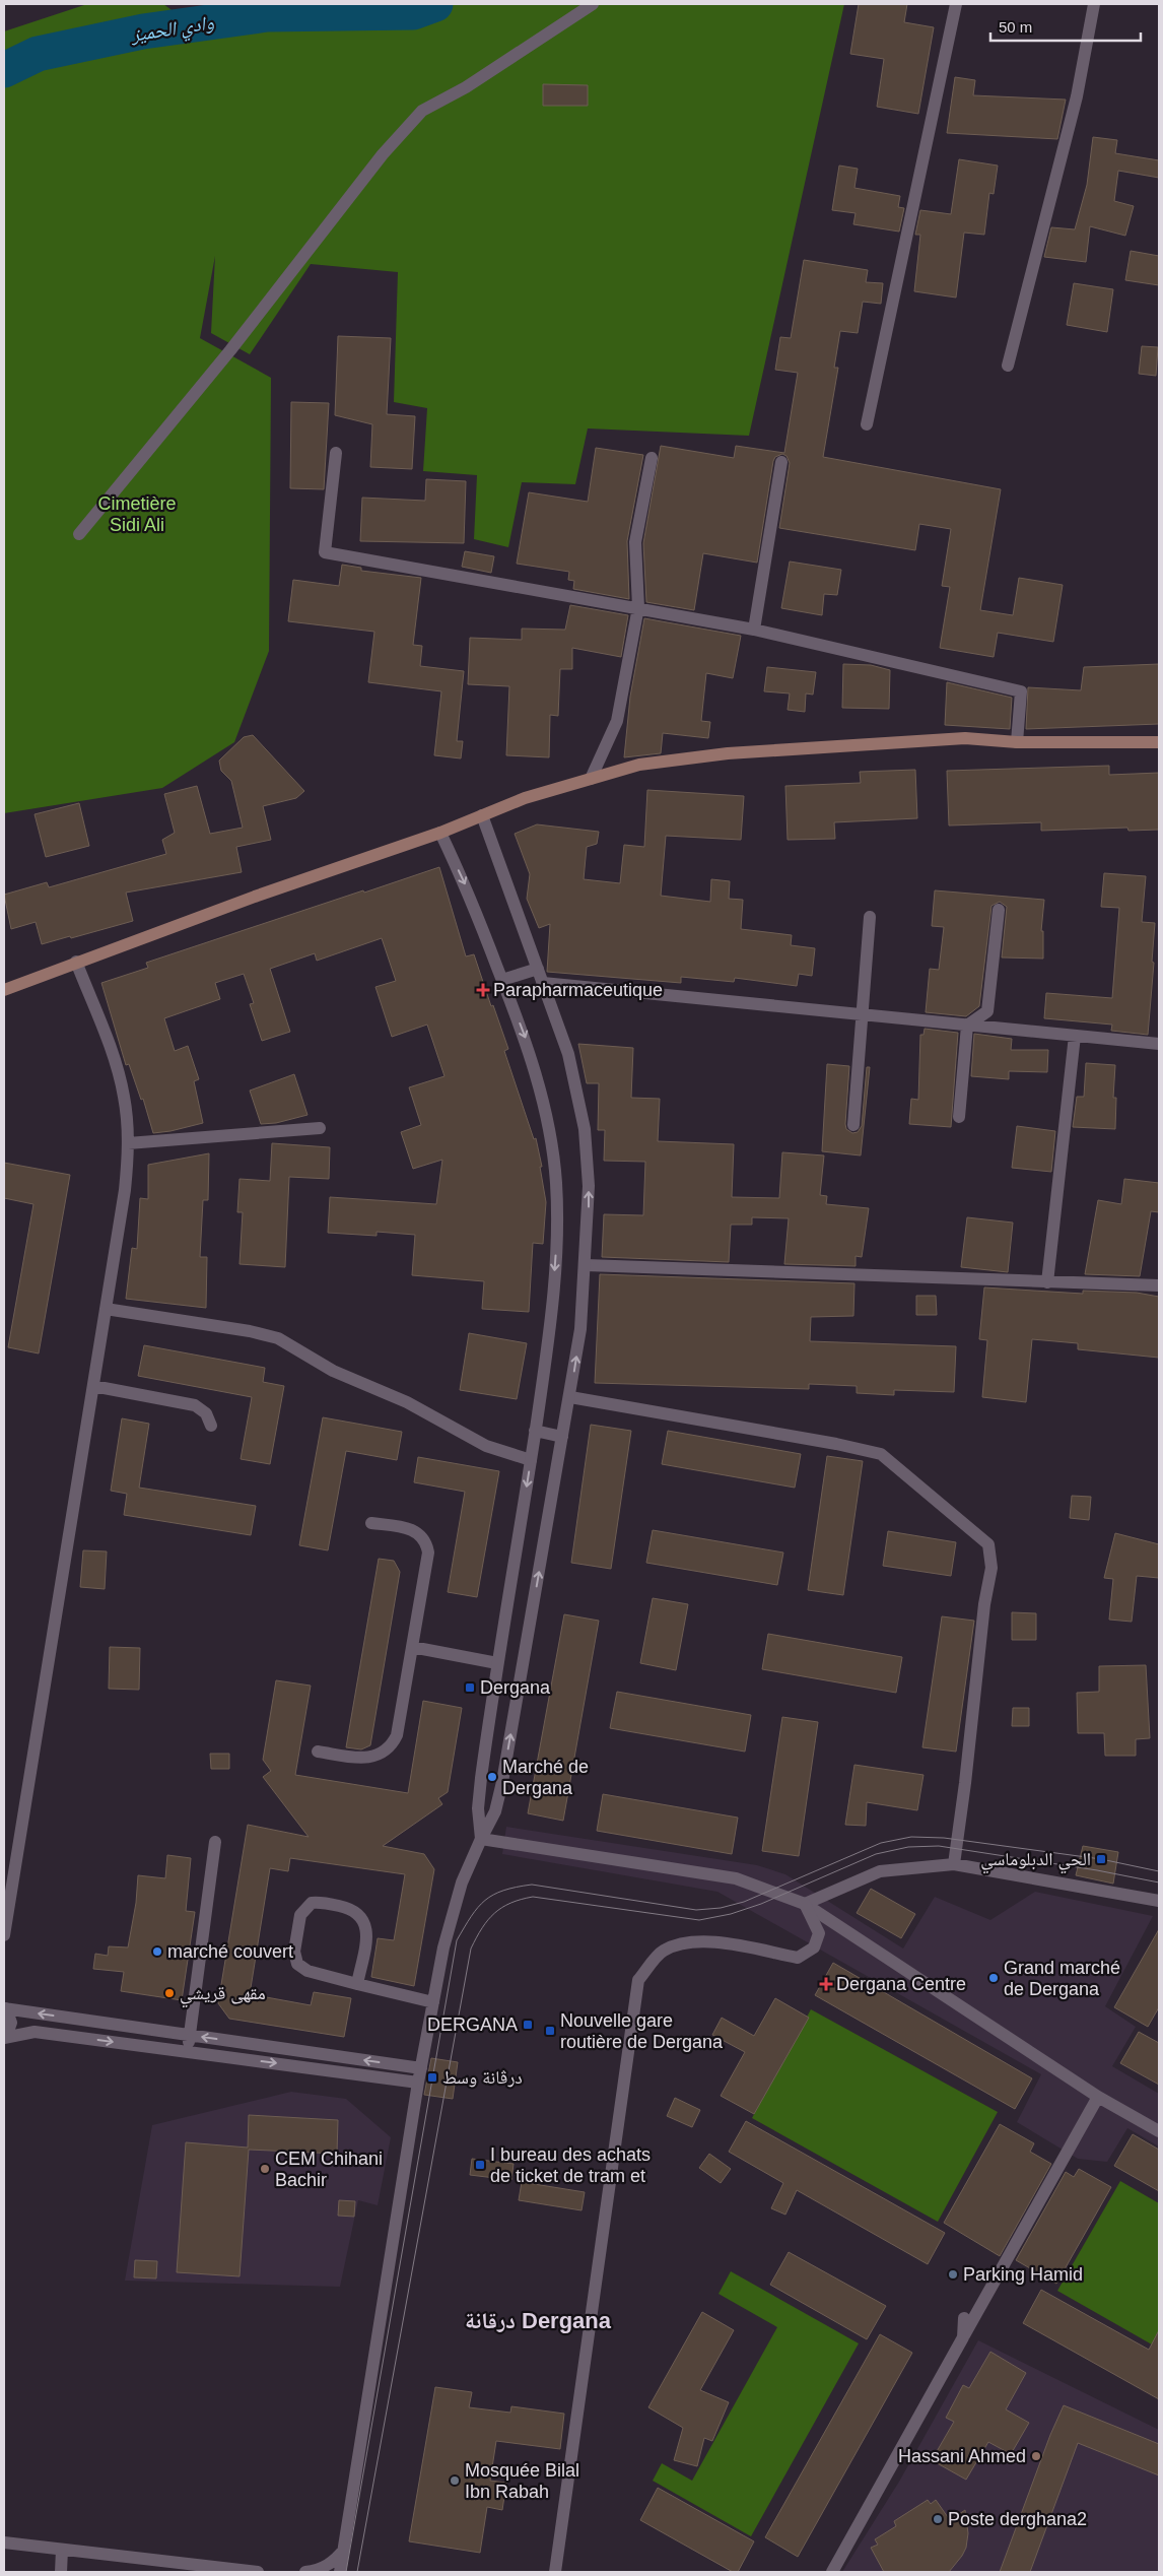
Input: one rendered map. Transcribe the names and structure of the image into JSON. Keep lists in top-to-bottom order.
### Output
{
  "districts": ["درقانة Dergana"],
  "water": ["وادي الحميز"],
  "parks": ["Cimetière Sidi Ali"],
  "places": {
    "health": ["Parapharmaceutique", "Dergana Centre"],
    "transit": [
      "Dergana",
      "الحي الدبلوماسي",
      "DERGANA",
      "Nouvelle gare routière de Dergana",
      "درڨانة وسط",
      "I bureau des achats de ticket de tram et"
    ],
    "other": [
      "Marché de Dergana",
      "marché couvert",
      "Grand marché de Dergana",
      "مقهى قريشي",
      "CEM Chihani Bachir",
      "Parking Hamid",
      "Hassani Ahmed",
      "Mosquée Bilal Ibn Rabah",
      "Poste derghana2"
    ]
  },
  "scale_bar": "50 m"
}
